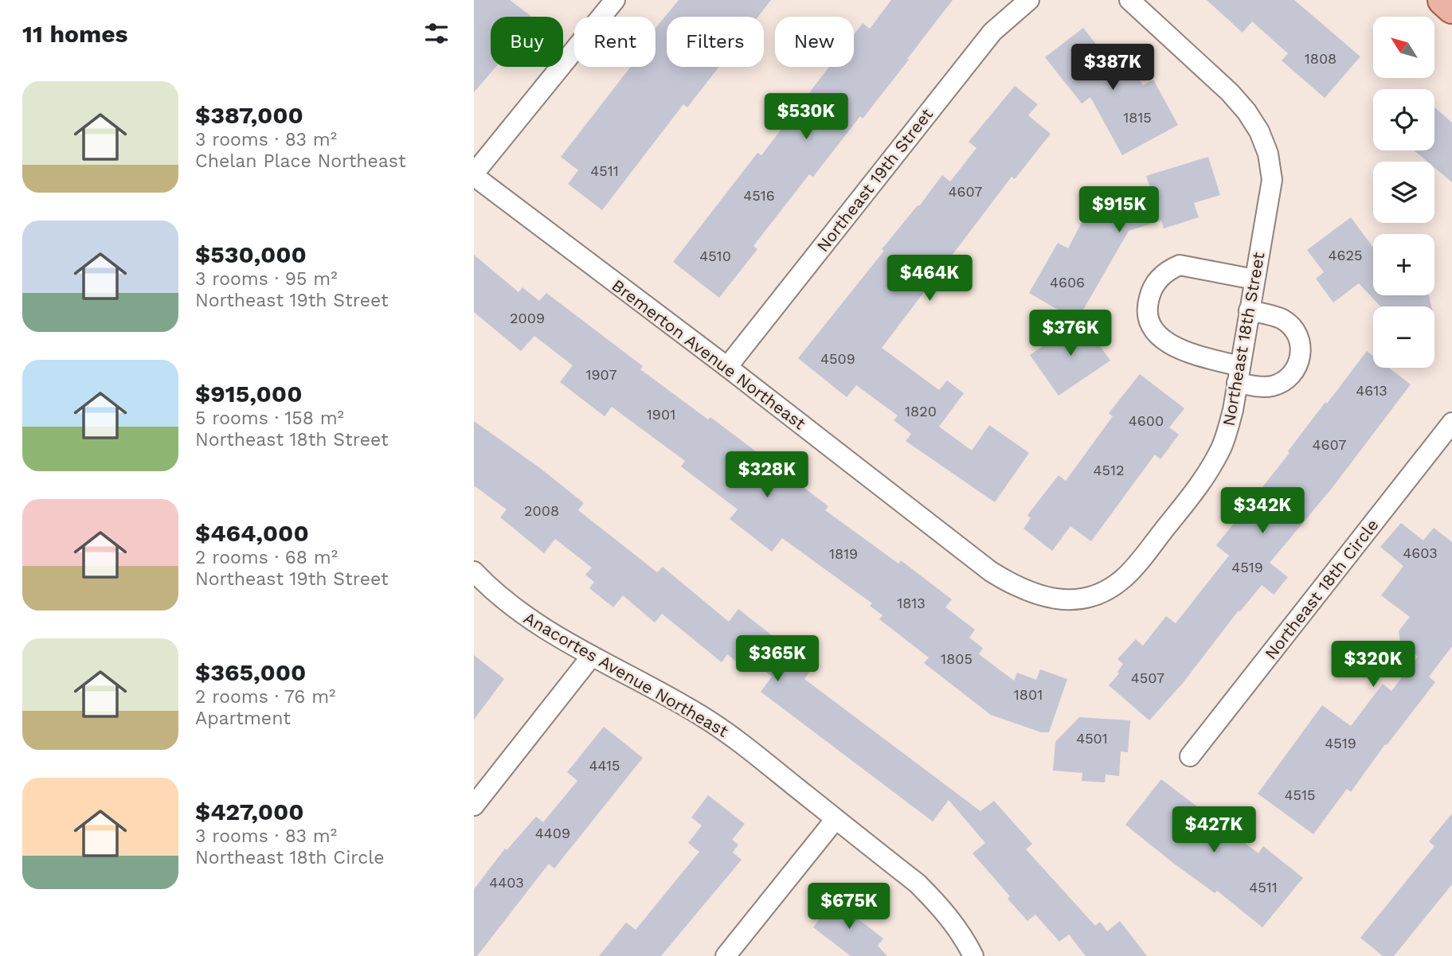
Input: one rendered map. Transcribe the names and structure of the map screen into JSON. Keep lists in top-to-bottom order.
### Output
{
  "streets": {
    "street": [
      "Northeast 19th Street",
      "Northeast 18th Street",
      "Bremerton Avenue Northeast",
      "Northeast 18th Circle",
      "Anacortes Avenue Northeast"
    ]
  },
  "crossings": [
    ["Northeast 19th Street", "Bremerton Avenue Northeast"],
    ["Northeast 18th Street", "Bremerton Avenue Northeast"]
  ],
  "house_numbers": [
    "1808",
    "1815",
    "4511",
    "4607",
    "4516",
    "4625",
    "4510",
    "4606",
    "2009",
    "4509",
    "1907",
    "4613",
    "1820",
    "1901",
    "4600",
    "4607",
    "4512",
    "2008",
    "4603",
    "1819",
    "4519",
    "1813",
    "1805",
    "4507",
    "1801",
    "4501",
    "4519",
    "4415",
    "4515",
    "4409",
    "4403",
    "4511"
  ],
  "north": "top left",
  "page": {
    "heading": "11 homes",
    "map_buttons": ["+", "−"],
    "chip": [
      "Buy",
      "Rent",
      "Filters",
      "New"
    ],
    "price": [
      "$387K",
      "$530K",
      "$915K",
      "$464K",
      "$376K",
      "$328K",
      "$342K",
      "$365K",
      "$320K",
      "$427K",
      "$675K"
    ],
    "list": [
      {
        "name": "$387,000",
        "note": "3 rooms · 83 m² · Chelan Place Northeast"
      },
      {
        "name": "$530,000",
        "note": "3 rooms · 95 m² · Northeast 19th Street"
      },
      {
        "name": "$915,000",
        "note": "5 rooms · 158 m² · Northeast 18th Street"
      },
      {
        "name": "$464,000",
        "note": "2 rooms · 68 m² · Northeast 19th Street"
      },
      {
        "name": "$365,000",
        "note": "2 rooms · 76 m² · Apartment"
      },
      {
        "name": "$427,000",
        "note": "3 rooms · 83 m² · Northeast 18th Circle"
      }
    ]
  }
}
